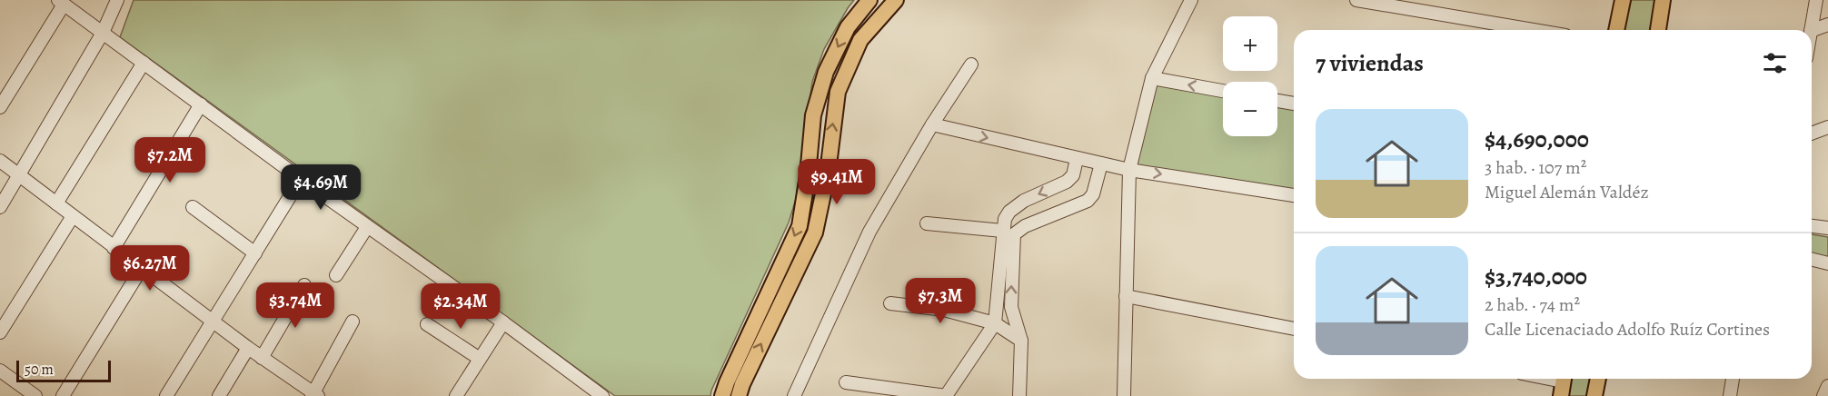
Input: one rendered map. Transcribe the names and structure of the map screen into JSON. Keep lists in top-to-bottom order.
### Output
{
  "scale_bar": "50 m",
  "page": {
    "map_buttons": ["+", "−"],
    "heading": "7 viviendas",
    "list": [
      {
        "name": "$4,690,000",
        "note": "3 hab. · 107 m² · Miguel Alemán Valdéz"
      },
      {
        "name": "$3,740,000",
        "note": "2 hab. · 74 m² · Calle Licenaciado Adolfo Ruíz Cortines"
      }
    ],
    "price": [
      "$7.2M",
      "$9.41M",
      "$4.69M",
      "$6.27M",
      "$7.3M",
      "$3.74M",
      "$2.34M"
    ],
    "scale": "50 m"
  }
}
